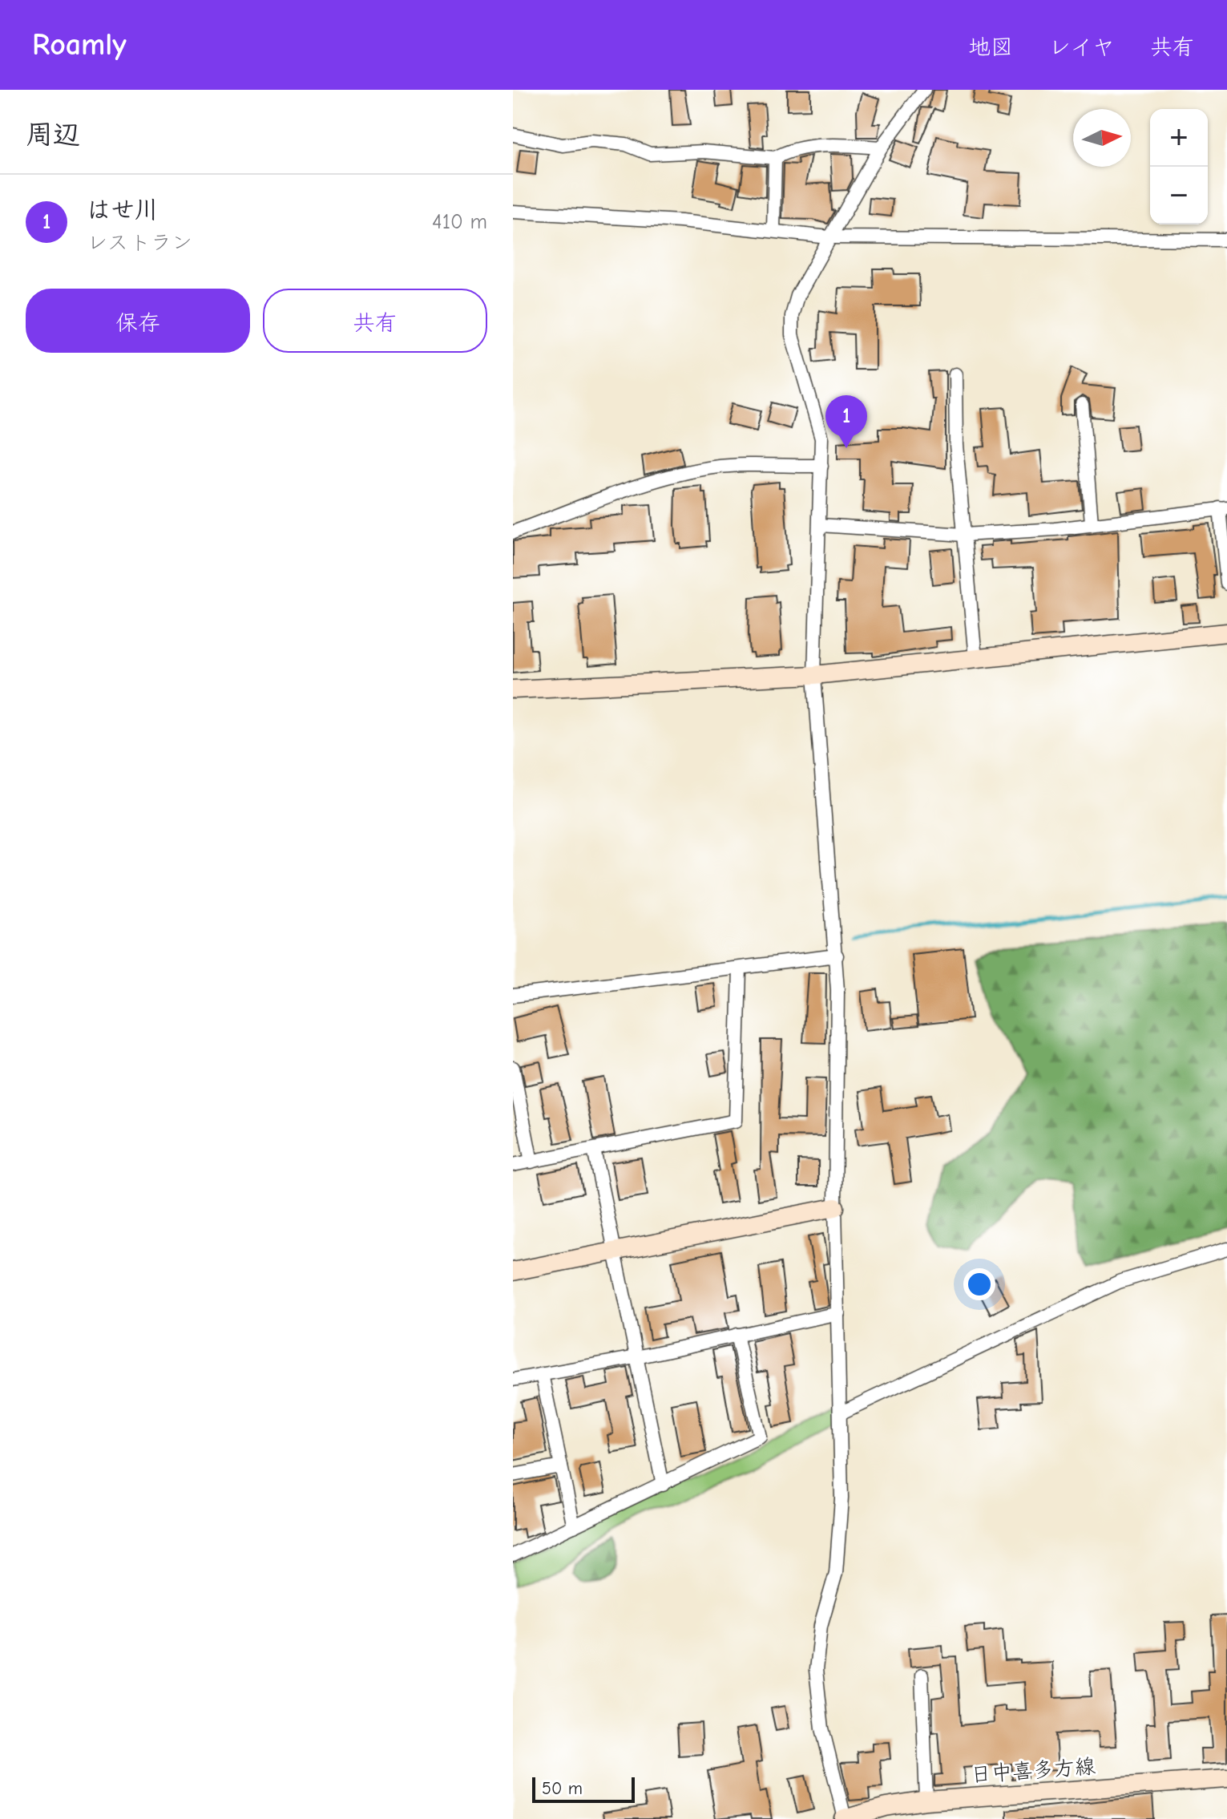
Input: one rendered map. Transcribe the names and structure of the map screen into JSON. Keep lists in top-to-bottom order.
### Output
{
  "streets": {
    "street": ["日中喜多方線"]
  },
  "scale_bar": "50 m",
  "north": "right",
  "page": {
    "header": "Roamly",
    "nav": ["地図", "レイヤ", "共有"],
    "heading": "周辺",
    "map_buttons": ["+", "−"],
    "list": [
      {
        "mark": "1",
        "name": "はせ川",
        "note": "レストラン",
        "value": "410 m"
      }
    ],
    "buttons": ["保存", "共有"],
    "pins": "1",
    "scale": "50 m"
  }
}
